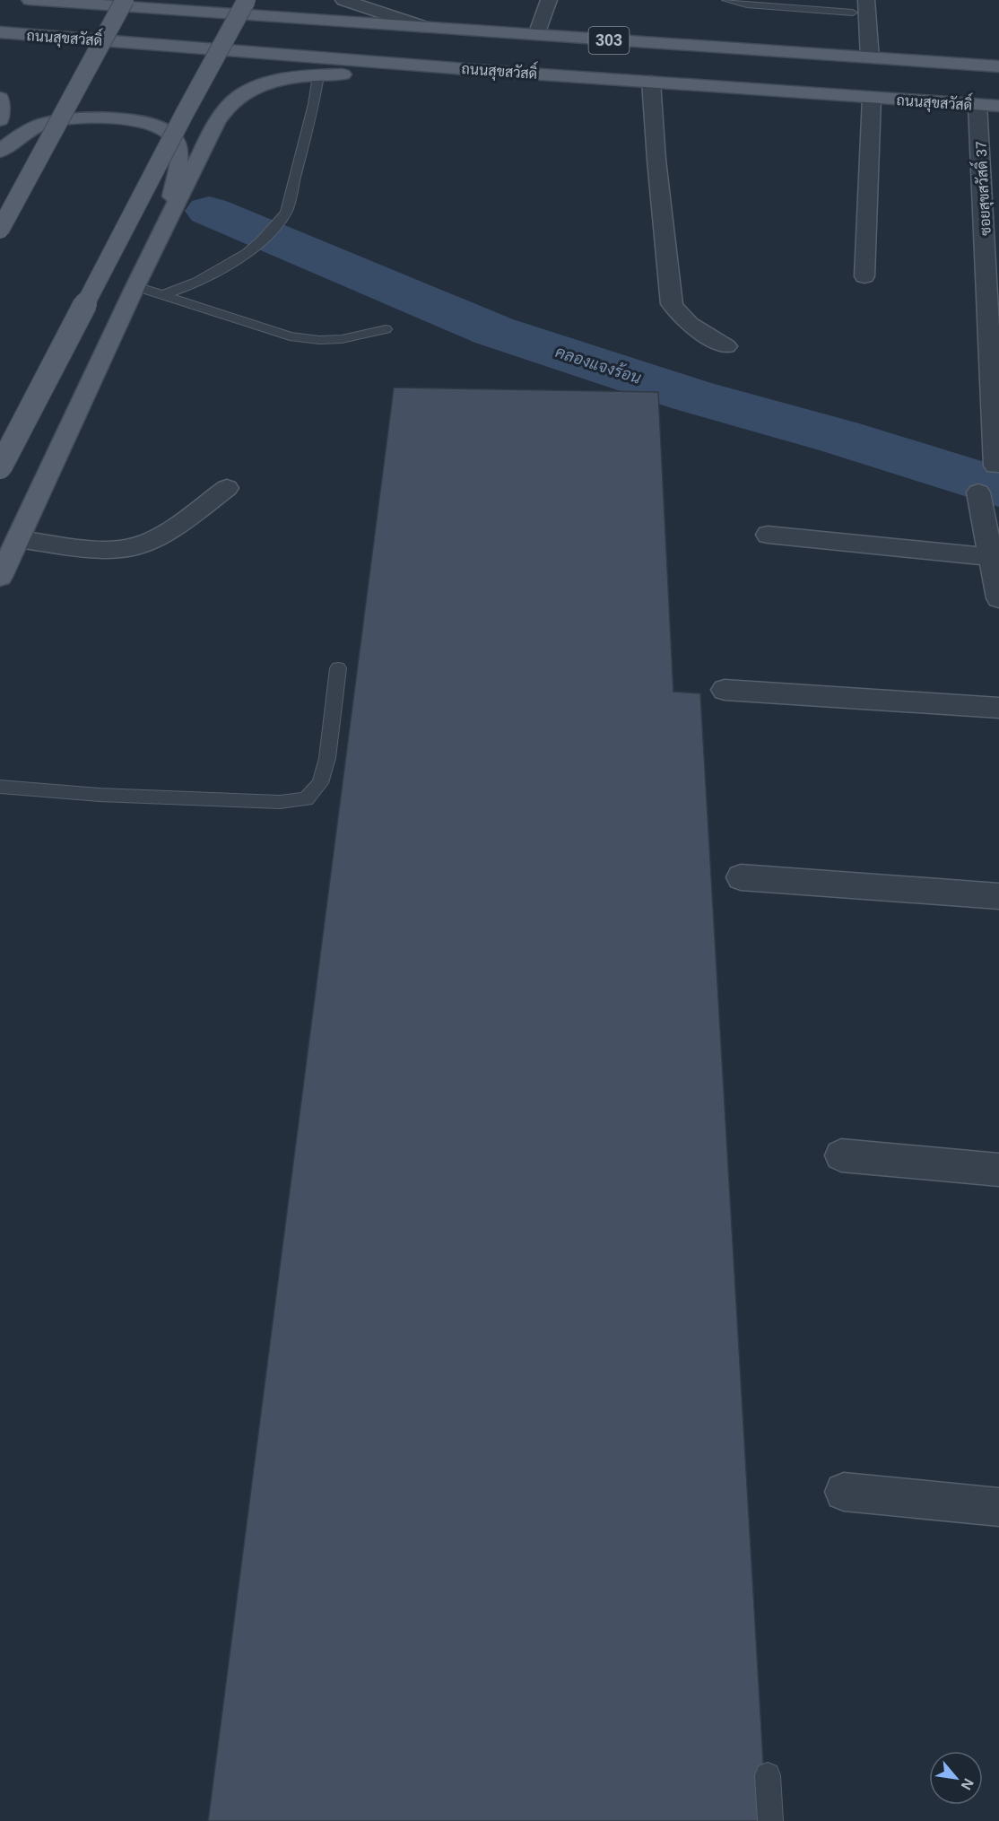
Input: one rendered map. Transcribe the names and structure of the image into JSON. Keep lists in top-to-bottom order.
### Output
{
  "streets": {
    "main road": ["ถนนสุขสวัสดิ์", "303"],
    "street": ["ซอยสุขสวัสดิ์ 37"]
  },
  "crossings": [
    ["ถนนสุขสวัสดิ์", "ซอยสุขสวัสดิ์ 37"]
  ],
  "water": ["คลองแจงร้อน"],
  "north": "bottom right"
}
